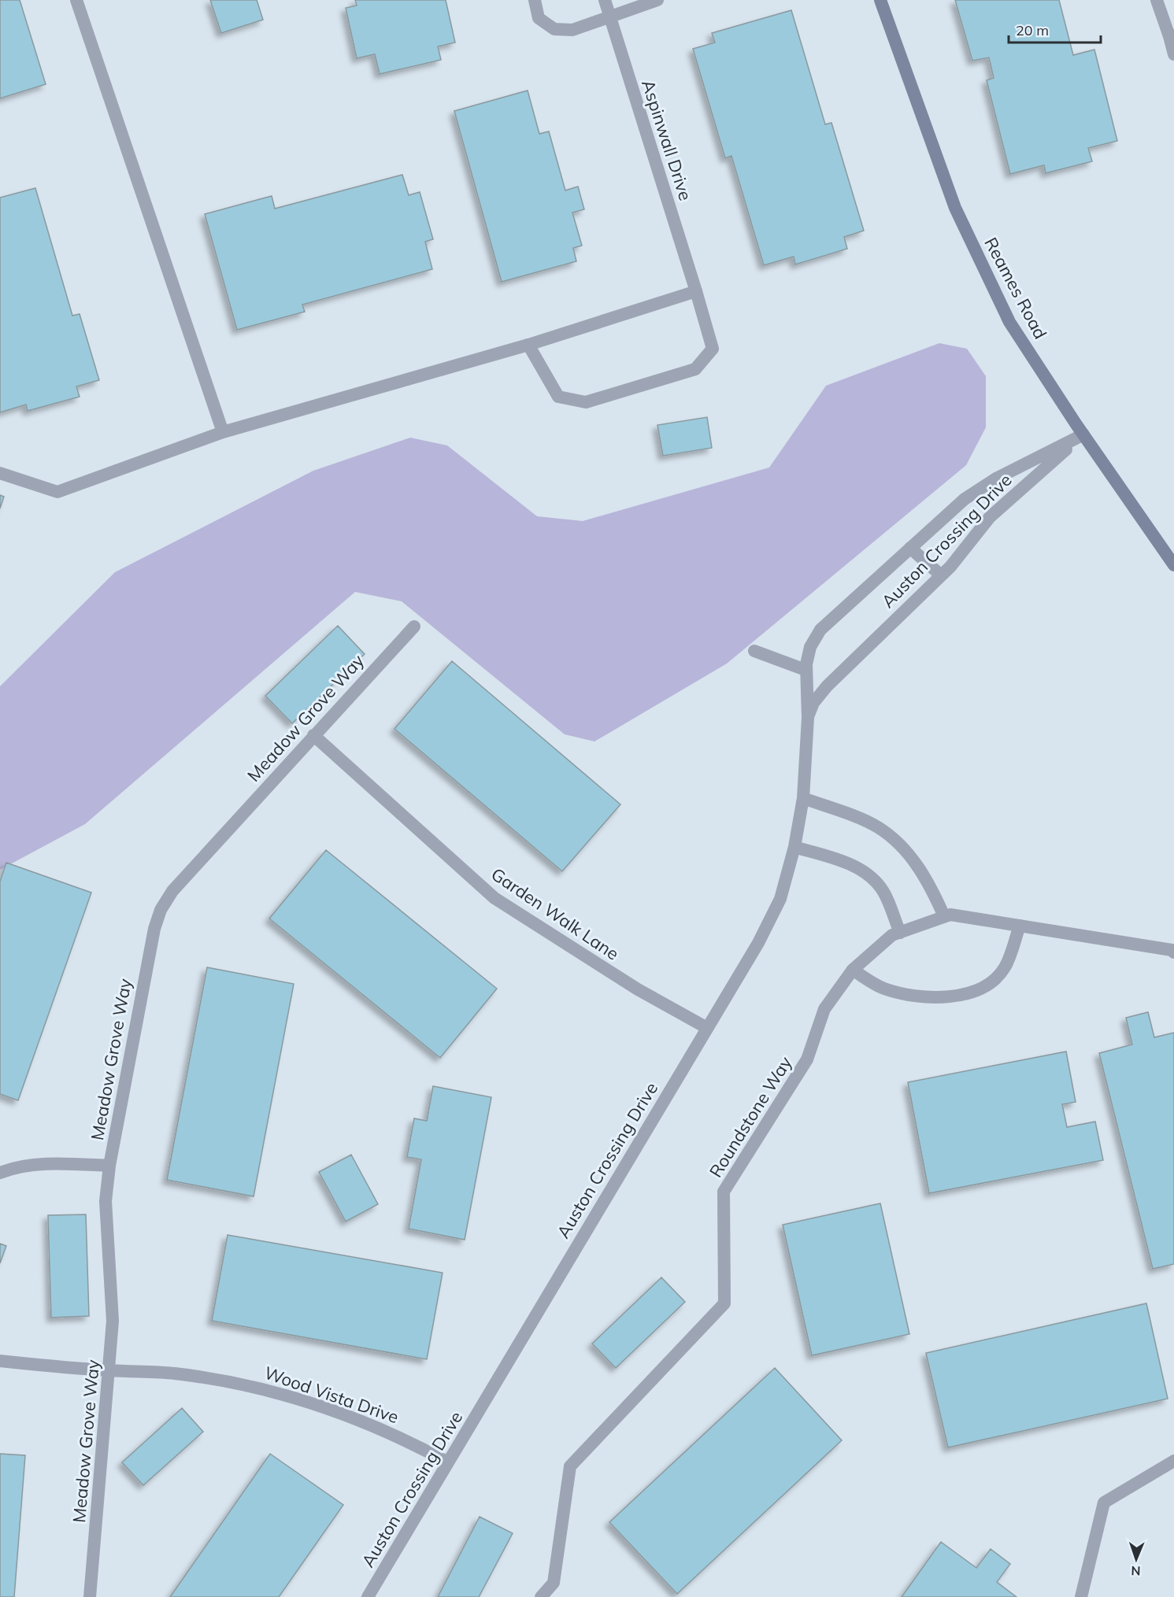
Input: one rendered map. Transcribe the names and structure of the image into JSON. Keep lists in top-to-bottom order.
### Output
{
  "streets": {
    "main road": ["Reames Road"],
    "street": [
      "Aspinwall Drive",
      "Auston Crossing Drive",
      "Meadow Grove Way",
      "Garden Walk Lane",
      "Roundstone Way",
      "Wood Vista Drive"
    ]
  },
  "crossings": [
    ["Reames Road", "Auston Crossing Drive"],
    ["Auston Crossing Drive", "Garden Walk Lane"],
    ["Auston Crossing Drive", "Wood Vista Drive"],
    ["Meadow Grove Way", "Garden Walk Lane"],
    ["Meadow Grove Way", "Wood Vista Drive"]
  ],
  "scale_bar": "20 m",
  "north": "bottom"
}
